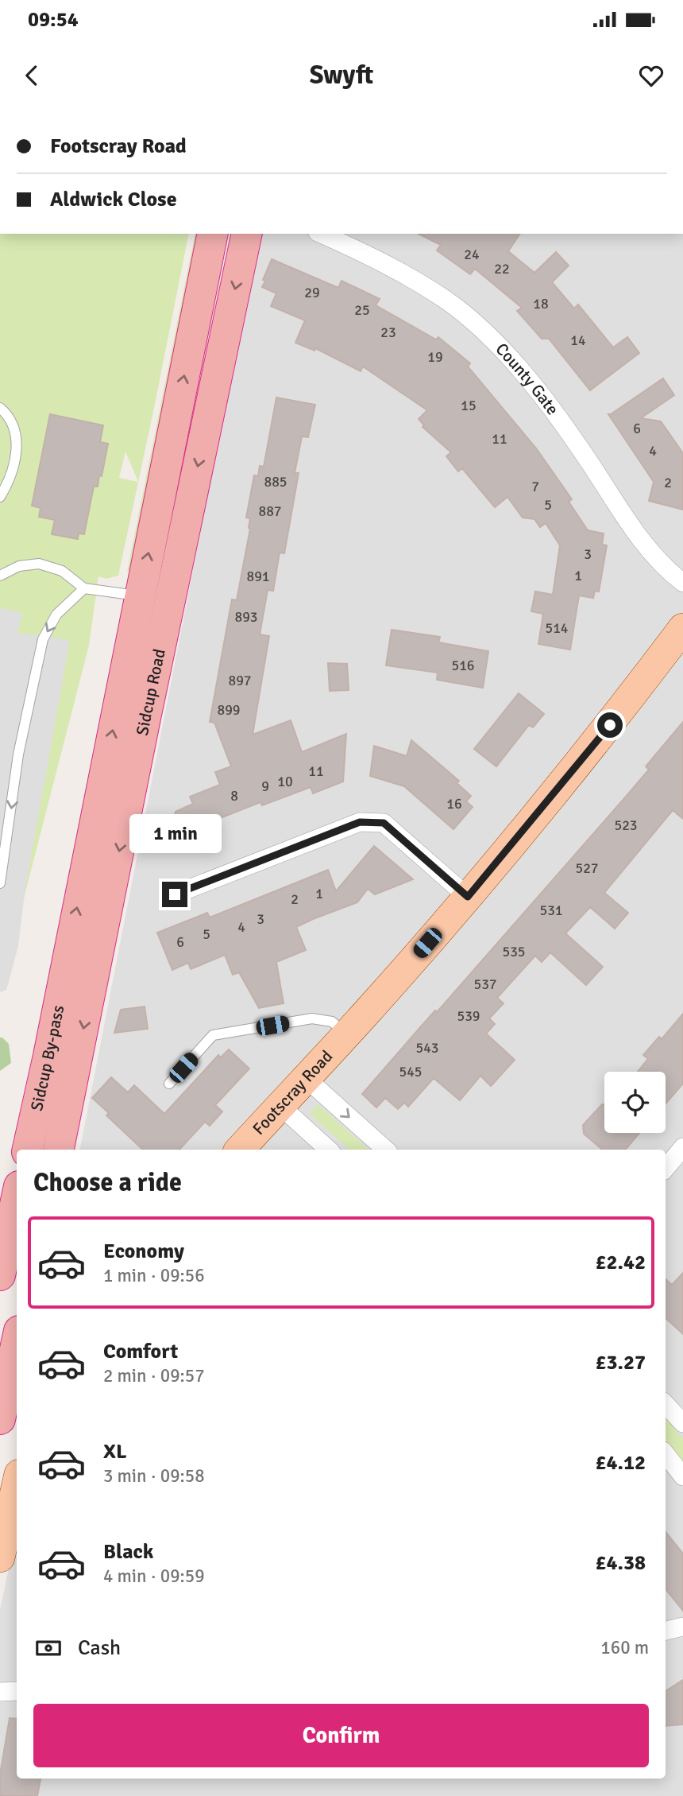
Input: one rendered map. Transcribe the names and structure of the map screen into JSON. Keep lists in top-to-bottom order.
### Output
{
  "streets": {
    "highway": ["Sidcup Road", "Sidcup By-pass"],
    "main road": ["Footscray Road"],
    "street": ["County Gate"]
  },
  "crossings": [
    ["Sidcup Road", "Sidcup By-pass"]
  ],
  "house_numbers": [
    "24",
    "22",
    "29",
    "18",
    "25",
    "23",
    "14",
    "19",
    "15",
    "6",
    "11",
    "4",
    "885",
    "2",
    "7",
    "5",
    "887",
    "3",
    "1",
    "891",
    "893",
    "514",
    "516",
    "897",
    "899",
    "11",
    "10",
    "9",
    "8",
    "16",
    "523",
    "527",
    "1",
    "2",
    "531",
    "3",
    "4",
    "5",
    "6",
    "535",
    "537",
    "539",
    "543",
    "545"
  ],
  "page": {
    "status": "09:54",
    "header": "Swyft",
    "banner": ["Footscray Road", "Aldwick Close"],
    "bubble": "1 min",
    "heading": "Choose a ride",
    "list": [
      {
        "name": "Economy",
        "note": "1 min · 09:56",
        "value": "£2.42"
      },
      {
        "name": "Comfort",
        "note": "2 min · 09:57",
        "value": "£3.27"
      },
      {
        "name": "XL",
        "note": "3 min · 09:58",
        "value": "£4.12"
      },
      {
        "name": "Black",
        "note": "4 min · 09:59",
        "value": "£4.38"
      }
    ],
    "pay": ["Cash", "160 m"],
    "buttons": "Confirm"
  }
}
